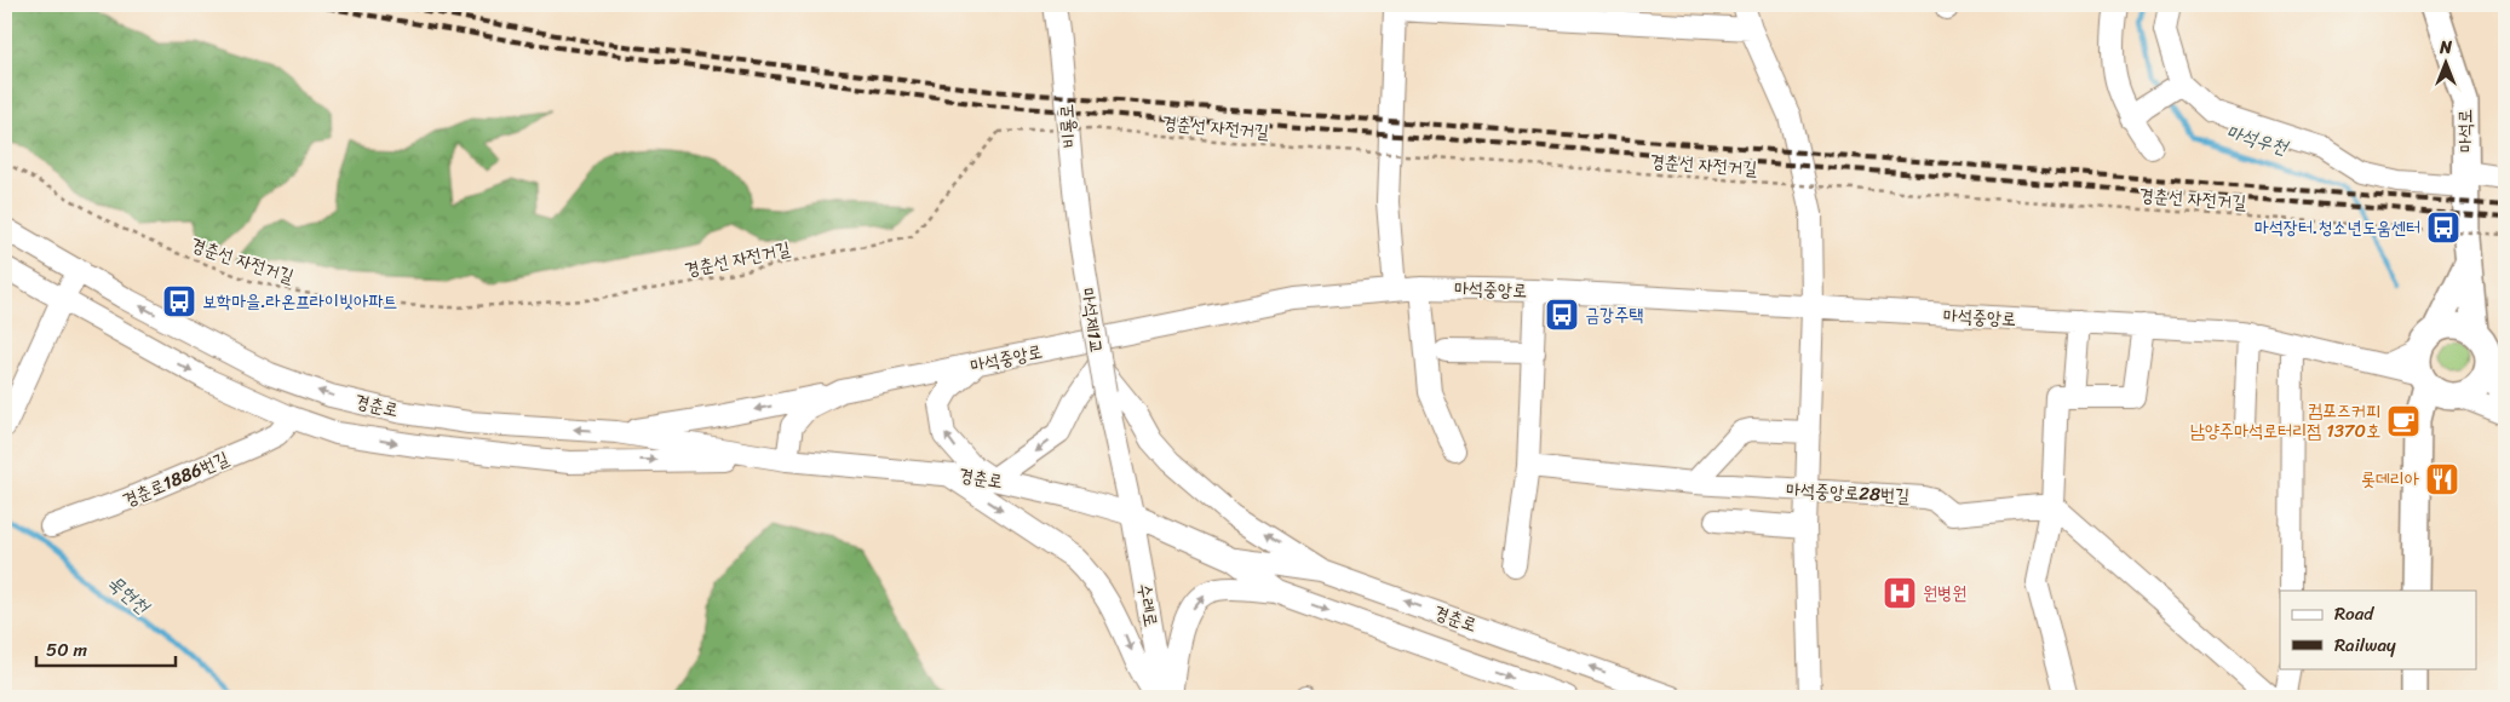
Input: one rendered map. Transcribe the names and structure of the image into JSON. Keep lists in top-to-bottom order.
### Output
{
  "streets": {
    "main road": ["마석로"],
    "street": [
      "비룡로",
      "마석중앙로",
      "마석제1교",
      "경춘로",
      "경춘로1886번길",
      "마석중앙로28번길",
      "수레로"
    ],
    "path": ["경춘선 자전거길"]
  },
  "crossings": [
    ["비룡로", "마석제1교"],
    ["마석로", "마석중앙로"],
    ["마석중앙로", "경춘로"],
    ["마석제1교", "경춘로"],
    ["마석제1교", "수레로"],
    ["경춘로", "경춘로1886번길"],
    ["경춘로", "수레로"]
  ],
  "water": ["마석우천", "묵현천"],
  "places": {
    "bus stop": ["마석장터.청소년도움센터", "보학마을.라온프라이빗아파트", "금강주택"],
    "cafe": ["컴포즈커피 남양주마석로터리점 1370호"],
    "restaurant": ["롯데리아"],
    "hospital": ["원병원"]
  },
  "legend": ["Road", "Railway"],
  "scale_bar": "50 m",
  "north": "top"
}
